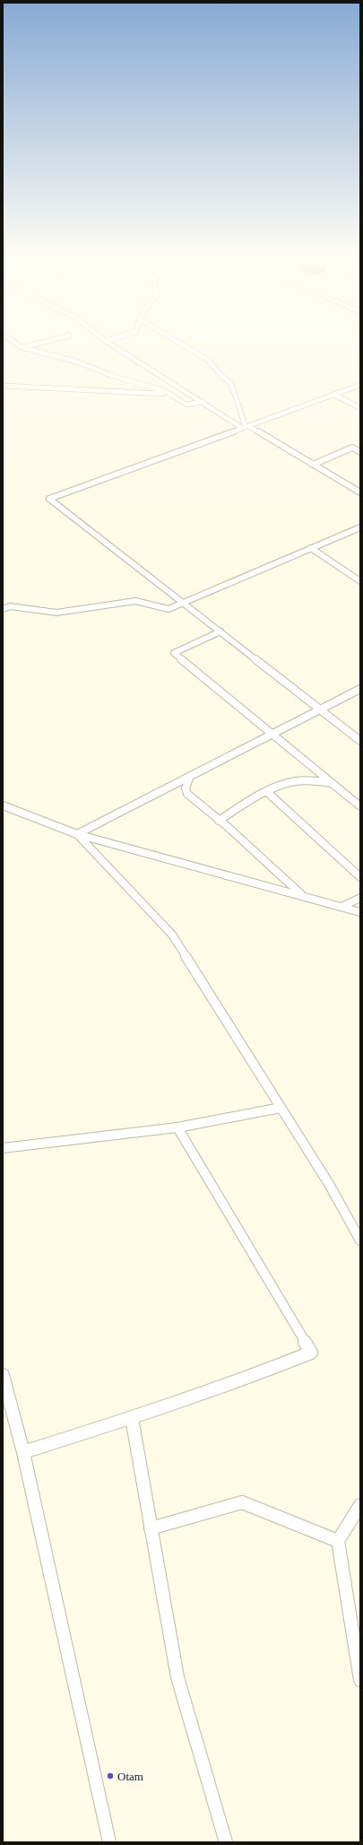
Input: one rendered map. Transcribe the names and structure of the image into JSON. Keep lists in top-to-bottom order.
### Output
{
  "places": ["Otam"]
}
